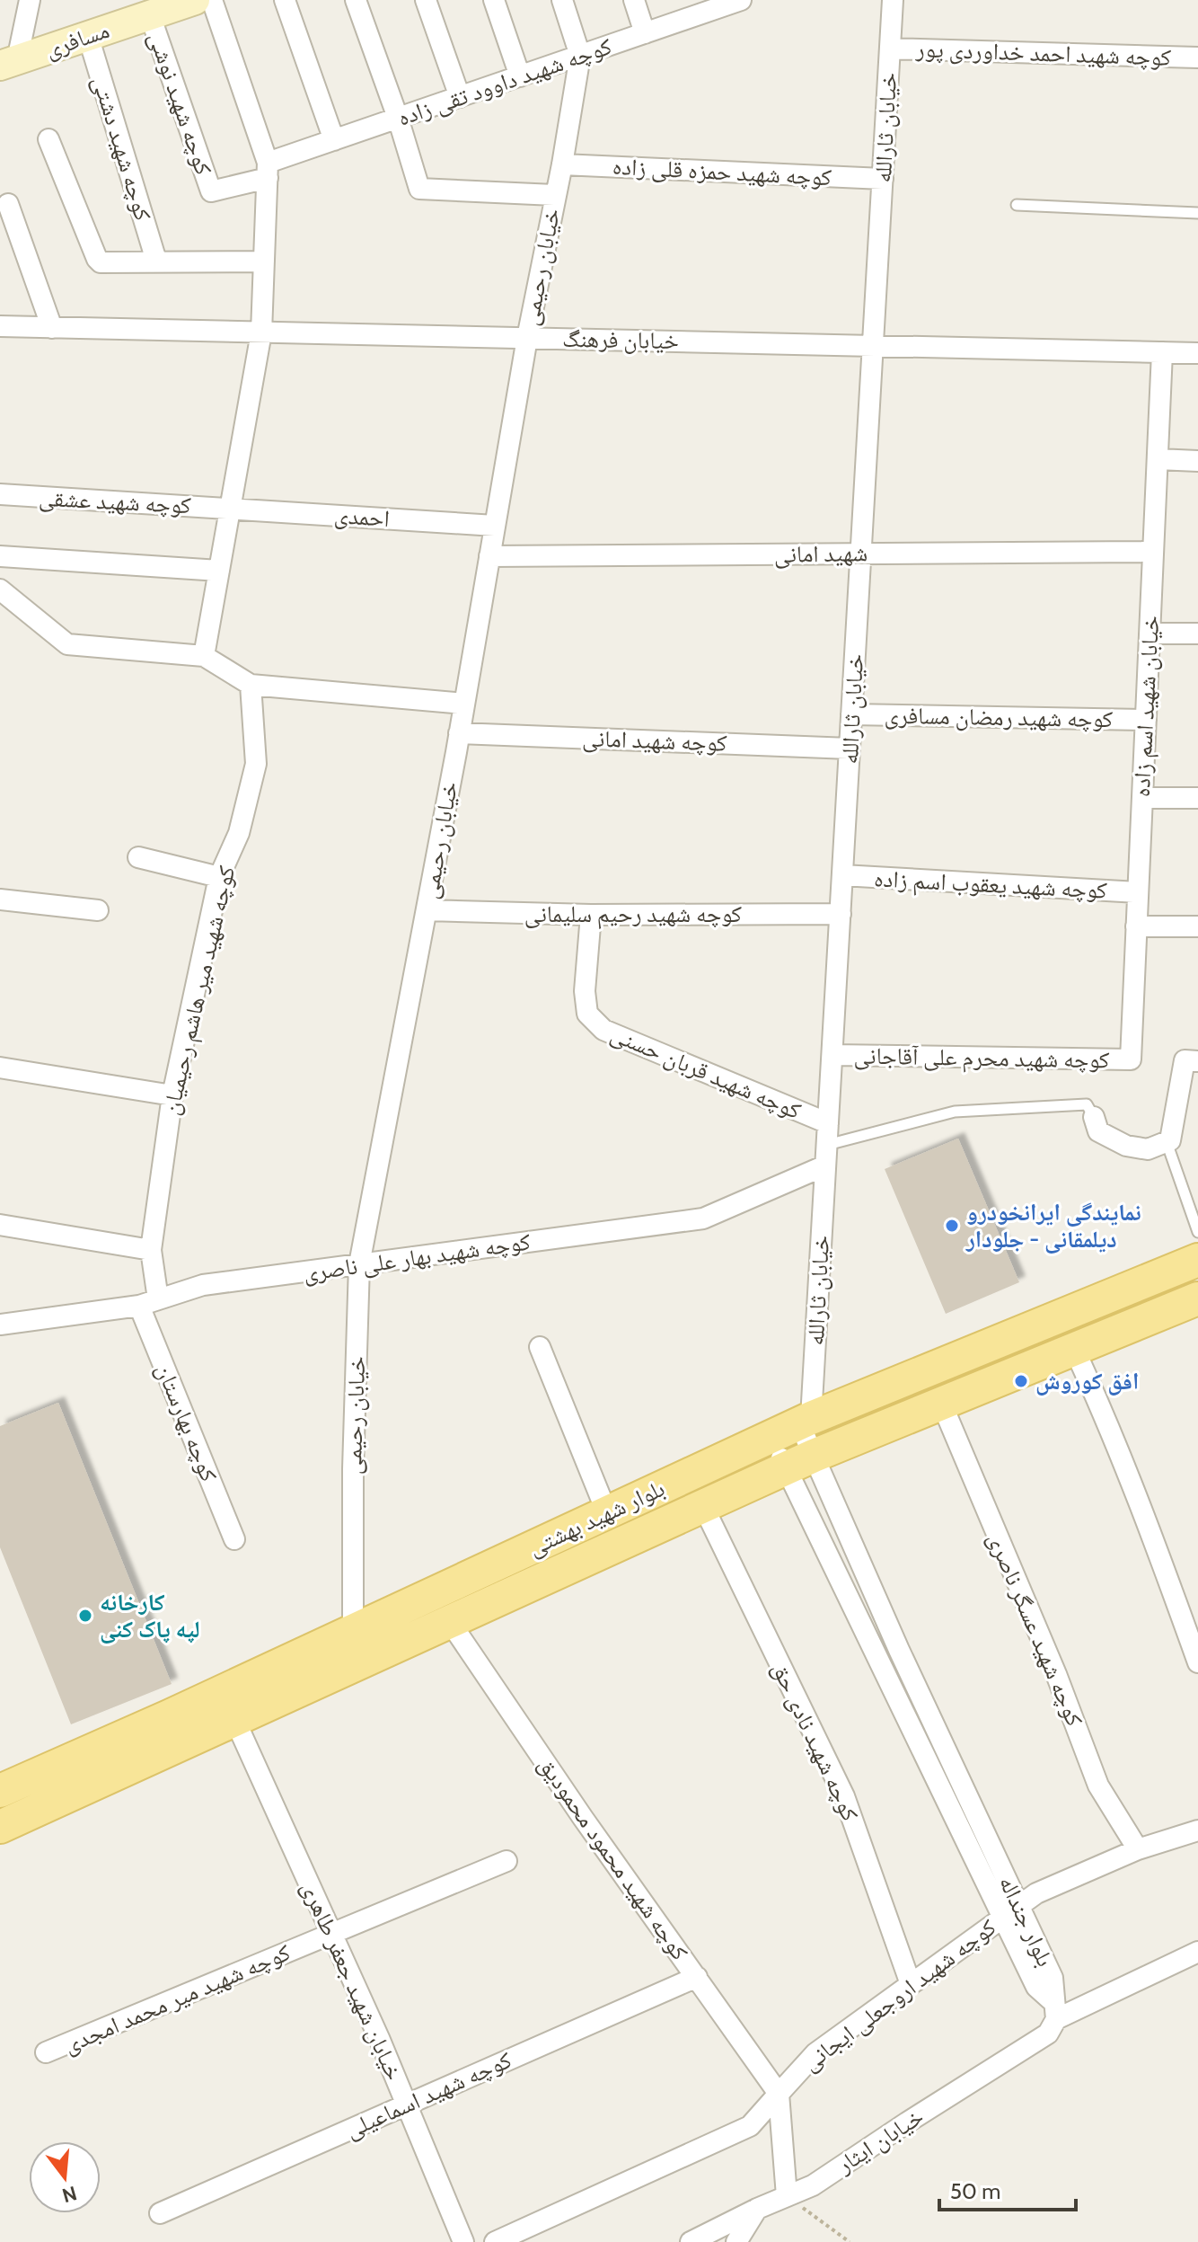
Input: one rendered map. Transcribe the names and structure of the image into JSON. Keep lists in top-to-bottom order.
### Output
{
  "streets": {
    "main road": ["مسافری", "بلوار شهید بهشتی"],
    "street": [
      "کوچه شهید احمد خداوردی پور",
      "کوچه شهید داوود تقی زاده",
      "کوچه شهید نوشی",
      "خیابان ثارالله",
      "کوچه شهید دشتی",
      "کوچه شهید حمزه قلی زاده",
      "خیابان رحیمی",
      "خیابان فرهنگ",
      "کوچه شهید عشقی",
      "احمدی",
      "شهید امانی",
      "خیابان شهید اسم زاده",
      "کوچه شهید رمضان مسافری",
      "کوچه شهید امانی",
      "کوچه شهید یعقوب اسم زاده",
      "کوچه شهید رحیم سلیمانی",
      "کوچه شهید میر هاشم رحیمیان",
      "کوچه شهید محرم علی آقاجانی",
      "کوچه شهید قربان حسنی",
      "کوچه شهید بهار علی ناصری",
      "کوچه بهارستان",
      "کوچه شهید عسگر ناصری",
      "کوچه شهید نادی حق",
      "کوچه شهید محمود محمودیق",
      "بلوار جنداله",
      "خیابان شهید جعفر طاهری",
      "کوچه شهید اروجعلی ایجانی",
      "کوچه شهید میر محمد امجدی",
      "کوچه شهید اسماعیلی",
      "خیابان ایثار"
    ]
  },
  "crossings": [
    ["مسافری", "کوچه شهید نوشی"],
    ["مسافری", "کوچه شهید دشتی"],
    ["کوچه شهید احمد خداوردی پور", "خیابان ثارالله"],
    ["کوچه شهید داوود تقی زاده", "کوچه شهید نوشی"],
    ["کوچه شهید داوود تقی زاده", "خیابان رحیمی"],
    ["خیابان ثارالله", "کوچه شهید حمزه قلی زاده"],
    ["خیابان ثارالله", "خیابان فرهنگ"],
    ["خیابان ثارالله", "شهید امانی"],
    ["خیابان ثارالله", "کوچه شهید رمضان مسافری"],
    ["خیابان ثارالله", "کوچه شهید امانی"],
    ["خیابان ثارالله", "کوچه شهید یعقوب اسم زاده"],
    ["خیابان ثارالله", "کوچه شهید رحیم سلیمانی"],
    ["خیابان ثارالله", "کوچه شهید محرم علی آقاجانی"],
    ["خیابان ثارالله", "کوچه شهید قربان حسنی"],
    ["خیابان ثارالله", "کوچه شهید بهار علی ناصری"],
    ["خیابان ثارالله", "بلوار شهید بهشتی"],
    ["خیابان ثارالله", "بلوار جنداله"],
    ["کوچه شهید حمزه قلی زاده", "خیابان رحیمی"],
    ["خیابان رحیمی", "خیابان فرهنگ"],
    ["خیابان رحیمی", "احمدی"],
    ["خیابان رحیمی", "شهید امانی"],
    ["خیابان رحیمی", "کوچه شهید امانی"],
    ["خیابان رحیمی", "کوچه شهید رحیم سلیمانی"],
    ["خیابان رحیمی", "کوچه شهید بهار علی ناصری"],
    ["خیابان رحیمی", "بلوار شهید بهشتی"],
    ["خیابان فرهنگ", "خیابان شهید اسم زاده"],
    ["کوچه شهید عشقی", "احمدی"],
    ["شهید امانی", "خیابان شهید اسم زاده"],
    ["خیابان شهید اسم زاده", "کوچه شهید رمضان مسافری"],
    ["خیابان شهید اسم زاده", "کوچه شهید یعقوب اسم زاده"],
    ["خیابان شهید اسم زاده", "کوچه شهید محرم علی آقاجانی"],
    ["کوچه شهید رحیم سلیمانی", "کوچه شهید قربان حسنی"],
    ["کوچه شهید میر هاشم رحیمیان", "کوچه شهید بهار علی ناصری"],
    ["کوچه شهید میر هاشم رحیمیان", "کوچه بهارستان"],
    ["کوچه شهید بهار علی ناصری", "کوچه بهارستان"],
    ["بلوار شهید بهشتی", "کوچه شهید عسگر ناصری"],
    ["بلوار شهید بهشتی", "کوچه شهید نادی حق"],
    ["بلوار شهید بهشتی", "کوچه شهید محمود محمودیق"],
    ["بلوار شهید بهشتی", "بلوار جنداله"],
    ["بلوار شهید بهشتی", "خیابان شهید جعفر طاهری"],
    ["کوچه شهید عسگر ناصری", "کوچه شهید اروجعلی ایجانی"],
    ["کوچه شهید نادی حق", "کوچه شهید اروجعلی ایجانی"],
    ["کوچه شهید محمود محمودیق", "کوچه شهید اروجعلی ایجانی"],
    ["کوچه شهید محمود محمودیق", "کوچه شهید اسماعیلی"],
    ["بلوار جنداله", "کوچه شهید اروجعلی ایجانی"],
    ["بلوار جنداله", "خیابان ایثار"],
    ["خیابان شهید جعفر طاهری", "کوچه شهید میر محمد امجدی"],
    ["خیابان شهید جعفر طاهری", "کوچه شهید اسماعیلی"]
  ],
  "places": ["نمایندگی ایرانخودرو دیلمقانی - جلودار", "افق کوروش", "کارخانه لپه پاک کنی"],
  "scale_bar": "50 m",
  "north": "bottom"
}
